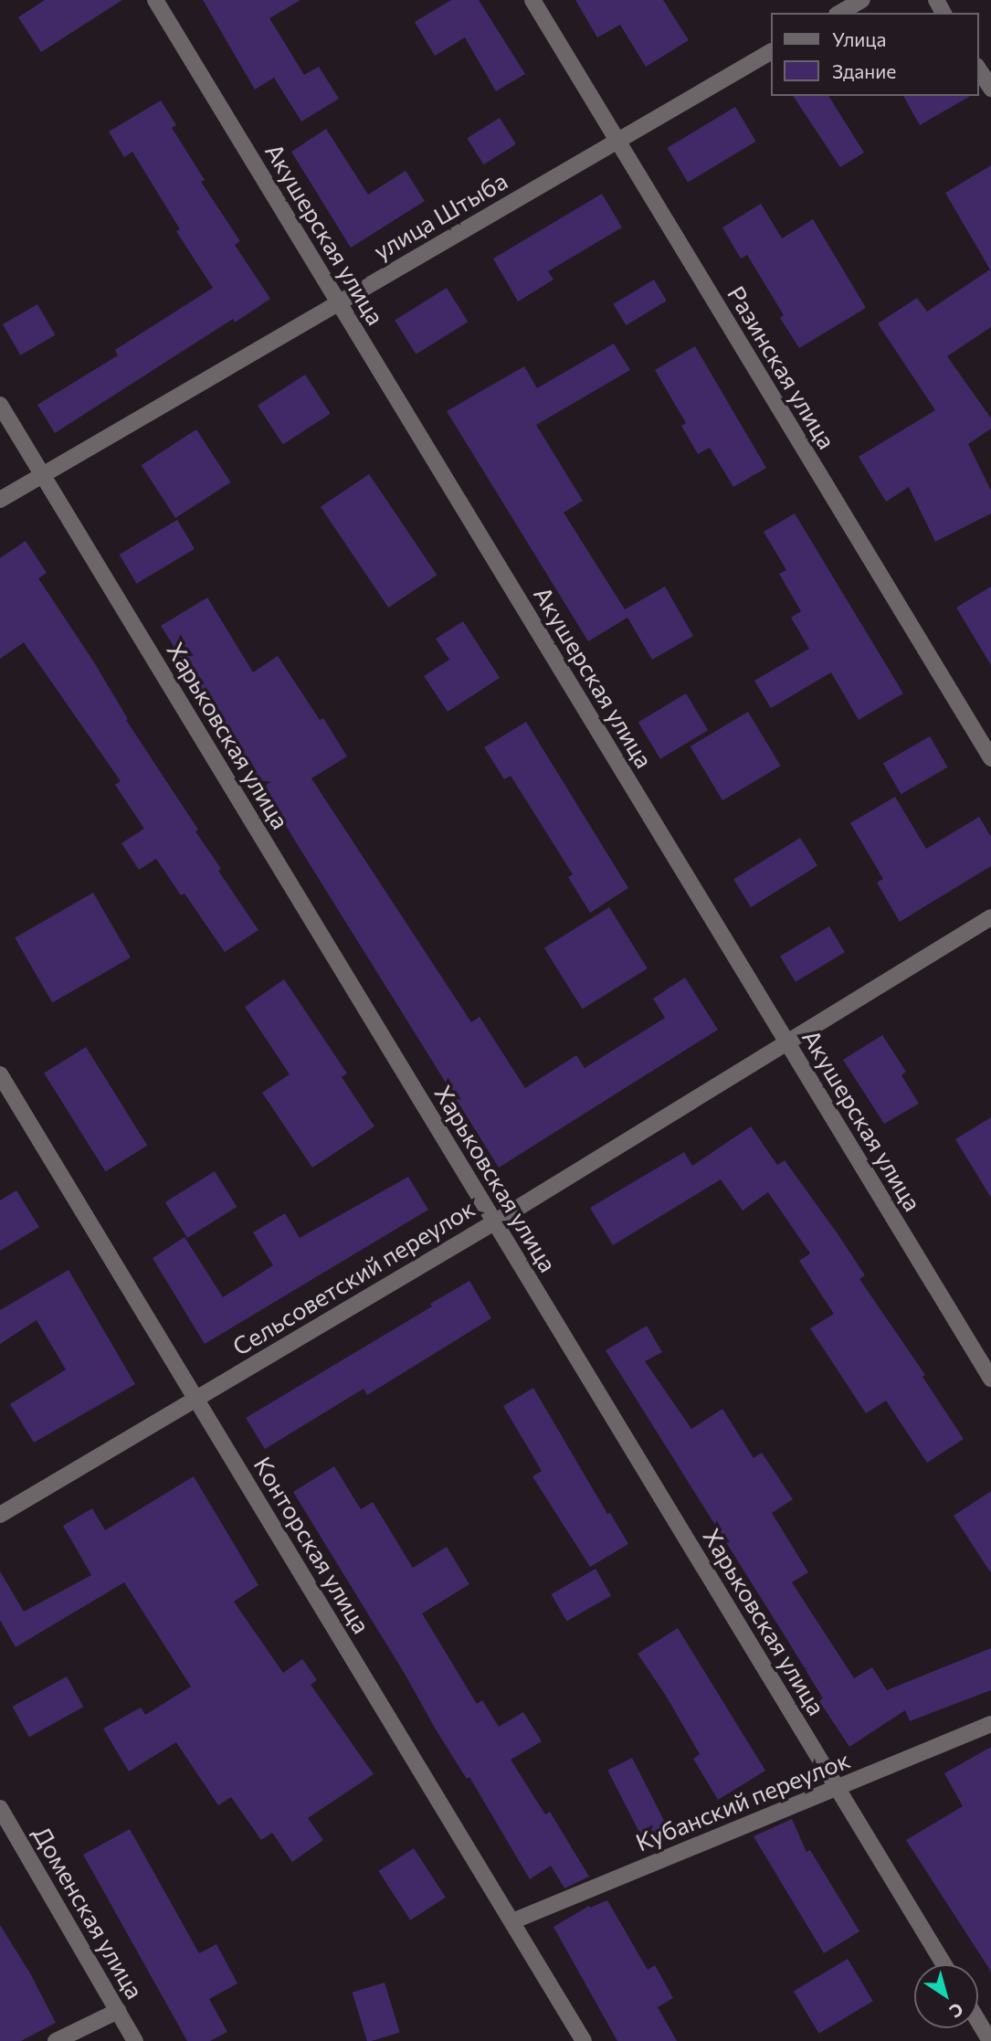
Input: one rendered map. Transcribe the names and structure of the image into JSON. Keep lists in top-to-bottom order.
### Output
{
  "streets": {
    "street": [
      "улица Штыба",
      "Акушерская улица",
      "Разинская улица",
      "Харьковская улица",
      "Сельсоветский переулок",
      "Конторская улица",
      "Кубанский переулок",
      "Доменская улица"
    ]
  },
  "crossings": [
    ["улица Штыба", "Акушерская улица"],
    ["улица Штыба", "Разинская улица"],
    ["улица Штыба", "Харьковская улица"],
    ["Акушерская улица", "Сельсоветский переулок"],
    ["Харьковская улица", "Сельсоветский переулок"],
    ["Харьковская улица", "Кубанский переулок"],
    ["Сельсоветский переулок", "Конторская улица"],
    ["Конторская улица", "Кубанский переулок"]
  ],
  "legend": ["Улица", "Здание"],
  "north": "bottom right"
}
